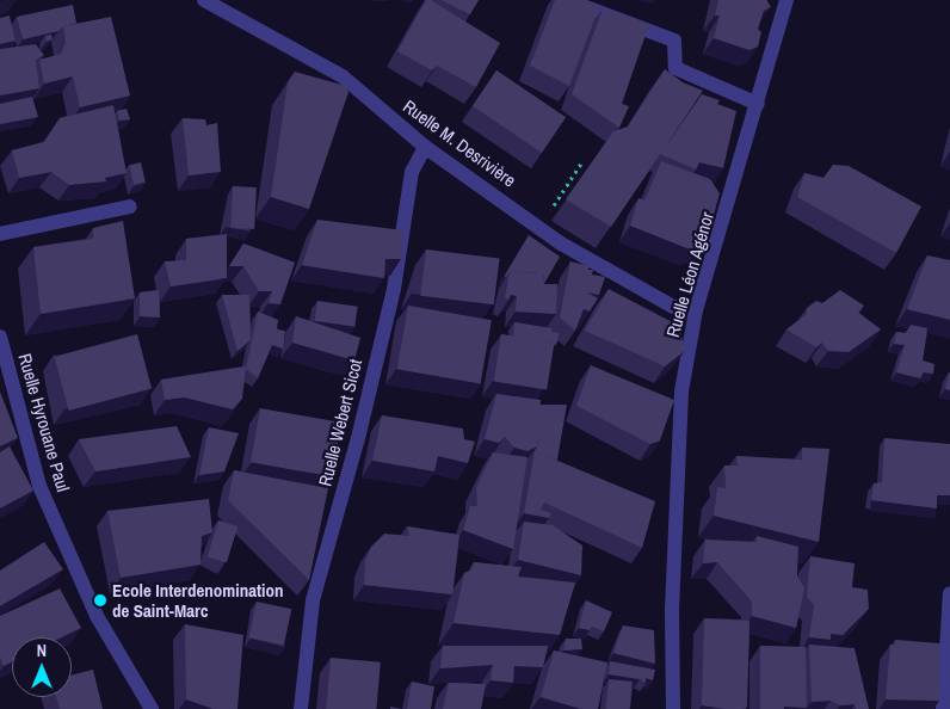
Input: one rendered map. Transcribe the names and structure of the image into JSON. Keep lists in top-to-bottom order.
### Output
{
  "streets": {
    "street": [
      "Ruelle M. Desrivière",
      "Ruelle Léon Agénor",
      "Ruelle Hyrouane Paul",
      "Ruelle Webert Sicot"
    ]
  },
  "crossings": [
    ["Ruelle M. Desrivière", "Ruelle Léon Agénor"],
    ["Ruelle M. Desrivière", "Ruelle Webert Sicot"]
  ],
  "places": ["Ecole Interdenomination de Saint-Marc"],
  "north": "top"
}
